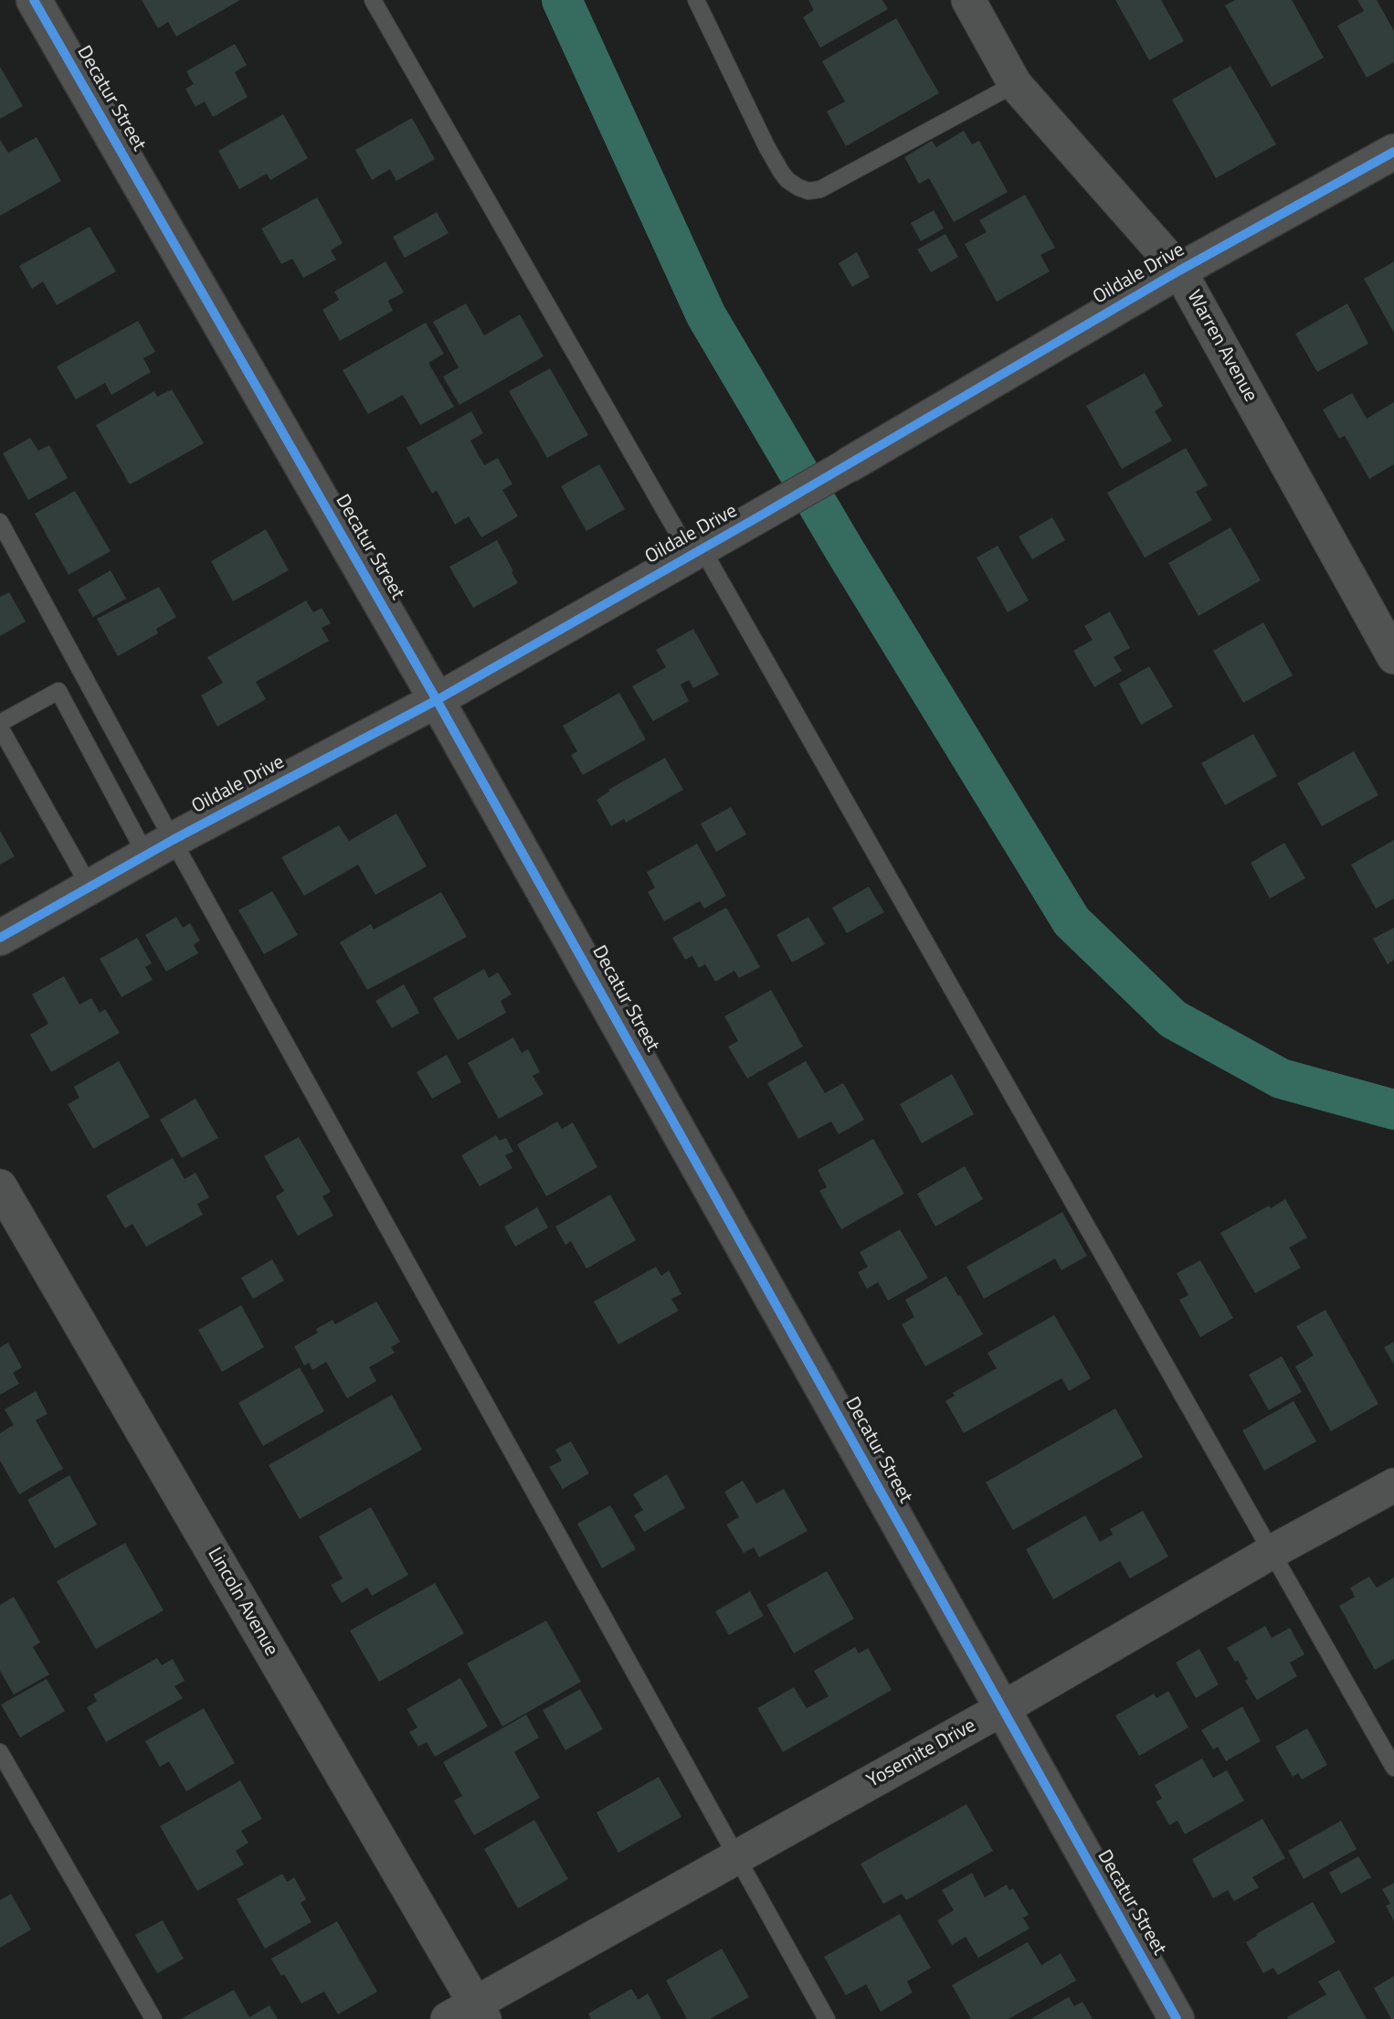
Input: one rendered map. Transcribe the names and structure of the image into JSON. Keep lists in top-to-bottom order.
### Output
{
  "streets": {
    "street": [
      "Decatur Street",
      "Oildale Drive",
      "Warren Avenue",
      "Lincoln Avenue",
      "Yosemite Drive"
    ]
  },
  "crossings": [
    ["Decatur Street", "Oildale Drive"],
    ["Decatur Street", "Yosemite Drive"],
    ["Oildale Drive", "Warren Avenue"],
    ["Lincoln Avenue", "Yosemite Drive"]
  ]
}
